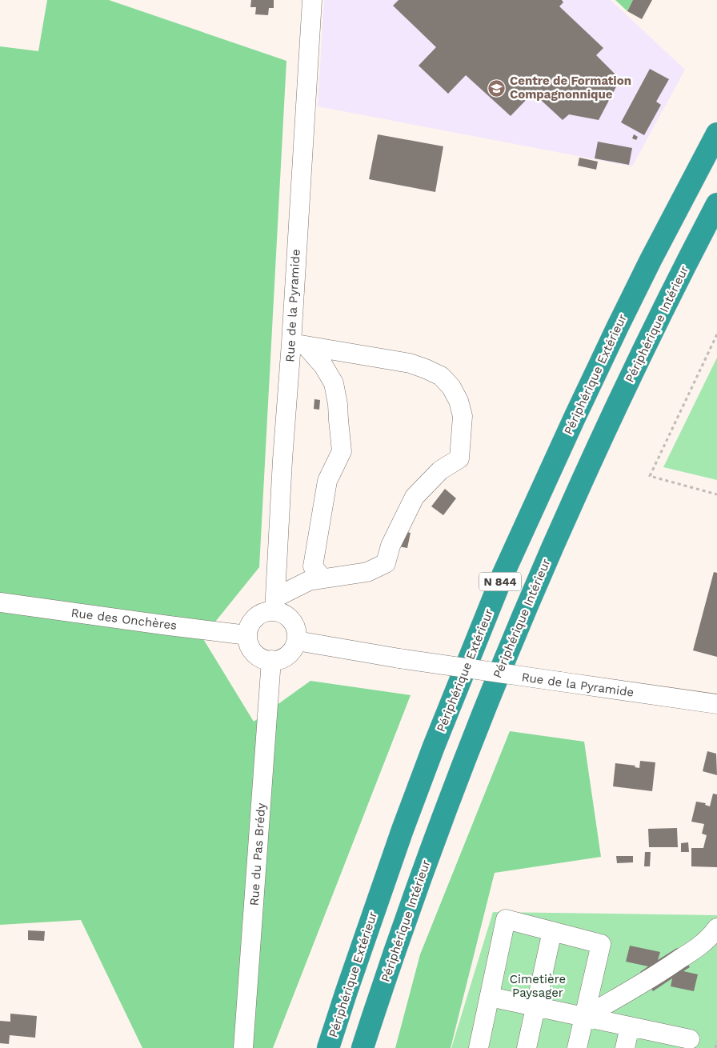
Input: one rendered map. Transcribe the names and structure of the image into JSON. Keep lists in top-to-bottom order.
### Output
{
  "streets": {
    "highway": ["Périphérique Intérieur", "Périphérique Extérieur", "N 844"],
    "street": ["Rue de la Pyramide", "Rue des Onchères", "Rue du Pas Brédy"]
  },
  "crossings": [
    ["Rue de la Pyramide", "Rue des Onchères"],
    ["Rue de la Pyramide", "Rue du Pas Brédy"],
    ["Rue des Onchères", "Rue du Pas Brédy"]
  ],
  "parks": ["Cimetière Paysager"],
  "places": {
    "school or university": ["Centre de Formation Compagnonnique"]
  }
}
